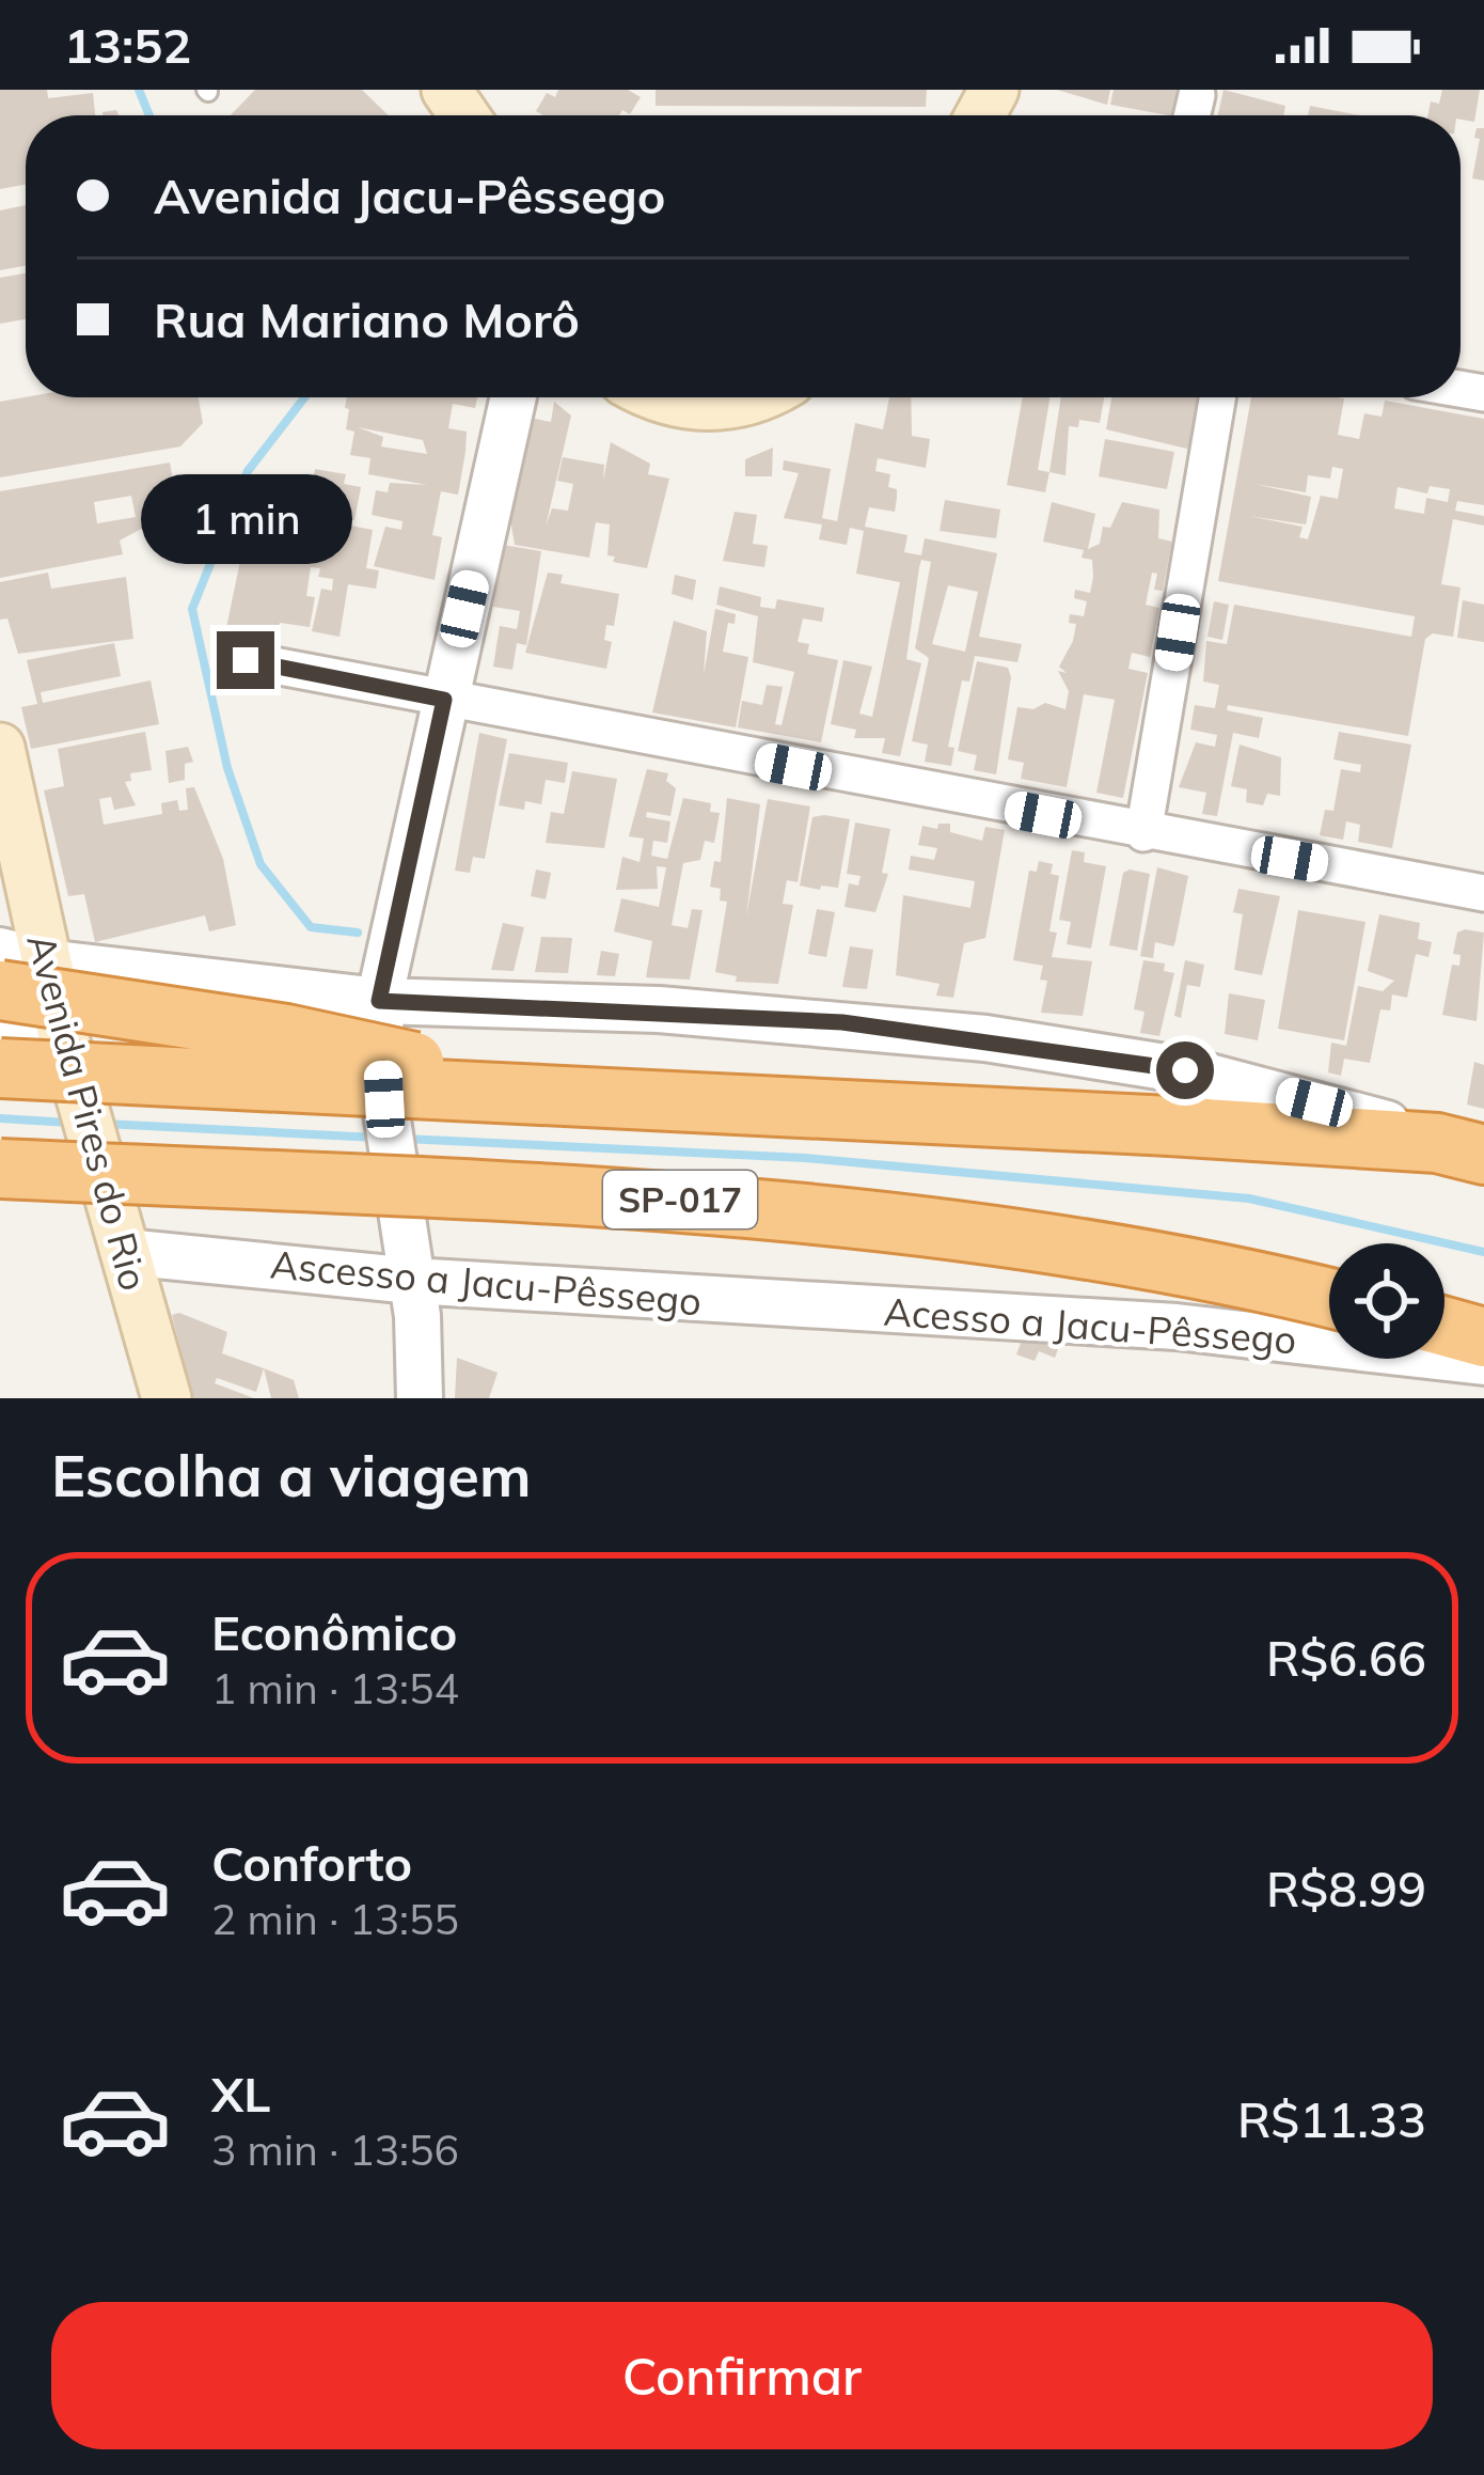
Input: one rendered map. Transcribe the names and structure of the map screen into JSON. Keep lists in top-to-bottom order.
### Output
{
  "streets": {
    "highway": ["SP-017"],
    "main road": ["Avenida Pires do Rio"],
    "street": ["Ascesso a Jacu-Pêssego", "Acesso a Jacu-Pêssego"]
  },
  "crossings": [
    ["Avenida Pires do Rio", "Ascesso a Jacu-Pêssego"],
    ["Ascesso a Jacu-Pêssego", "Acesso a Jacu-Pêssego"]
  ],
  "page": {
    "status": "13:52",
    "banner": ["Avenida Jacu-Pêssego", "Rua Mariano Morô"],
    "bubble": "1 min",
    "heading": "Escolha a viagem",
    "list": [
      {
        "name": "Econômico",
        "note": "1 min · 13:54",
        "value": "R$6.66"
      },
      {
        "name": "Conforto",
        "note": "2 min · 13:55",
        "value": "R$8.99"
      },
      {
        "name": "XL",
        "note": "3 min · 13:56",
        "value": "R$11.33"
      }
    ],
    "buttons": "Confirmar"
  }
}
